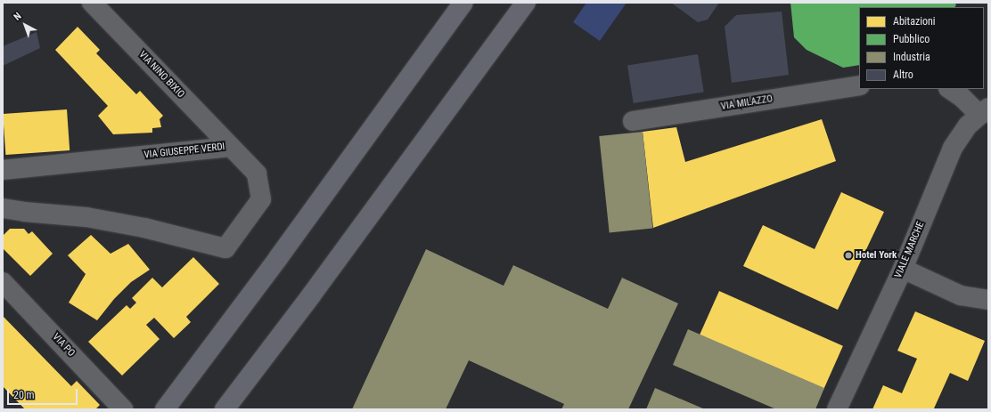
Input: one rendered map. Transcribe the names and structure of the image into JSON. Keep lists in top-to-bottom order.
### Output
{
  "streets": {
    "street": [
      "VIA NINO BIXIO",
      "VIA MILAZZO",
      "VIA GIUSEPPE VERDI",
      "VIALE MARCHE",
      "VIA PO"
    ]
  },
  "crossings": [
    ["VIA NINO BIXIO", "VIA GIUSEPPE VERDI"]
  ],
  "places": ["Hotel York"],
  "legend": [
    "Abitazioni",
    "Pubblico",
    "Industria",
    "Altro"
  ],
  "scale_bar": "20 m",
  "north": "top left"
}
